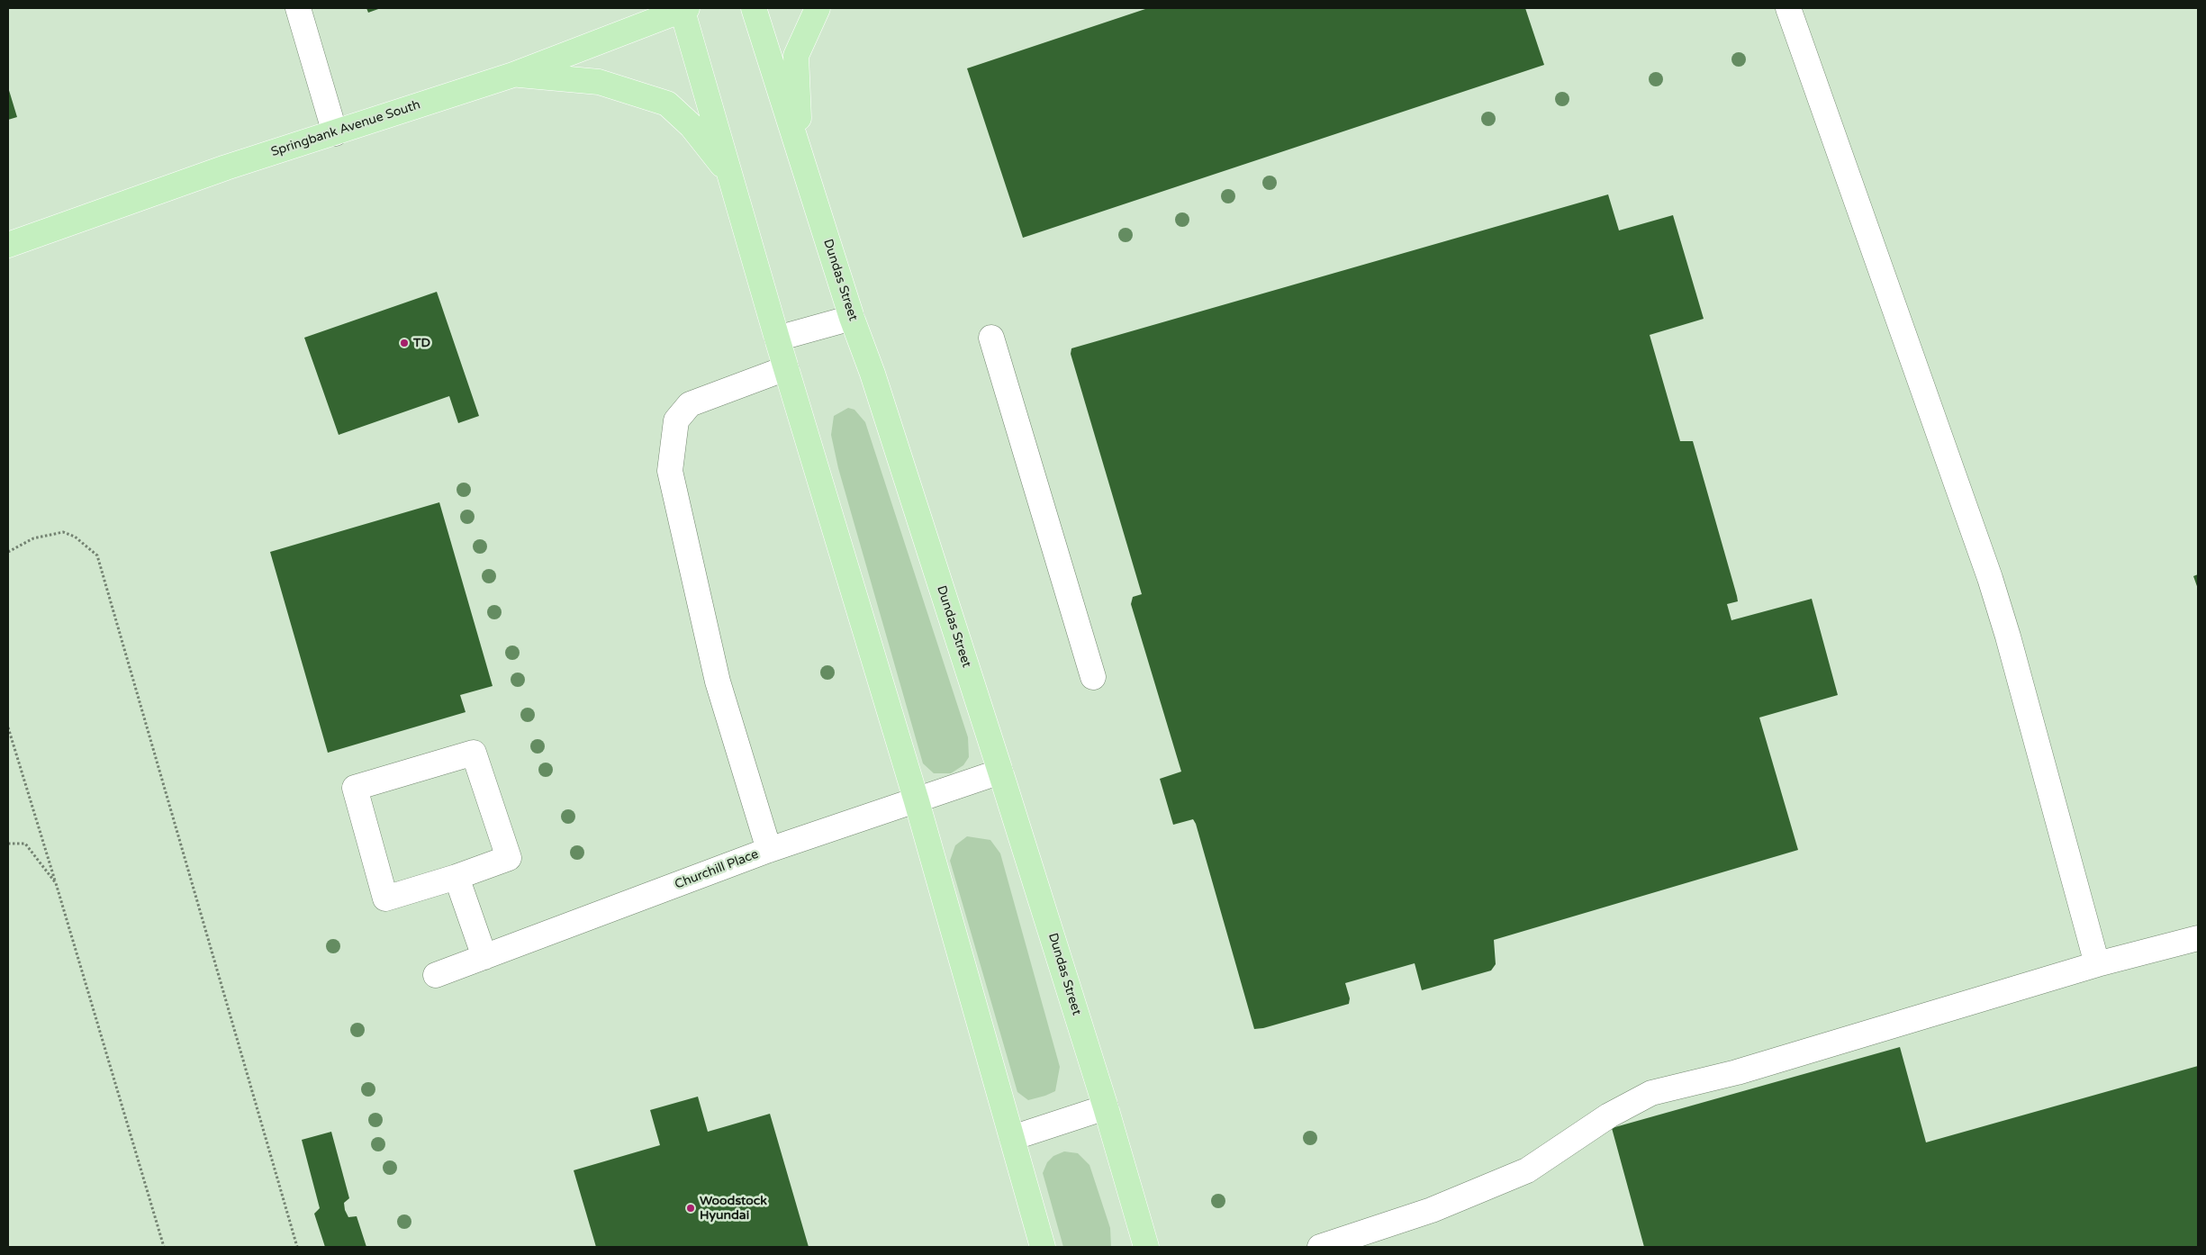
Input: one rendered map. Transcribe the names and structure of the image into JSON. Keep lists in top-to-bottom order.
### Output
{
  "streets": {
    "main road": ["Springbank Avenue South", "Dundas Street"],
    "street": ["Churchill Place"]
  },
  "crossings": [
    ["Dundas Street", "Churchill Place"]
  ],
  "places": ["TD", "Woodstock Hyundai"]
}
